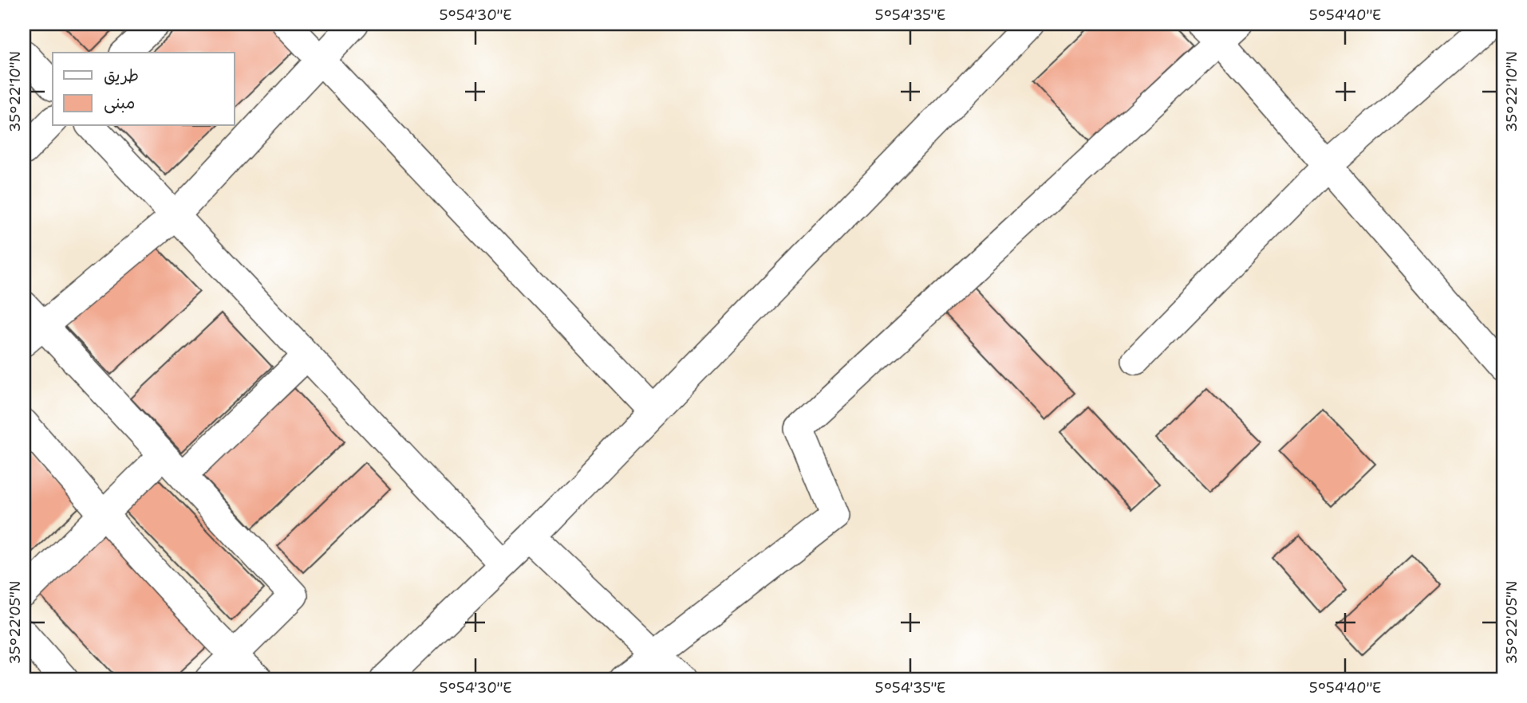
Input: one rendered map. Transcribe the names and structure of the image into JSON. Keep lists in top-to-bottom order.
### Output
{
  "legend": ["طريق", "مبنى"],
  "coordinates": [
    "5°54'30\"E",
    "5°54'35\"E",
    "5°54'40\"E",
    "35°22'10\"N",
    "35°22'05\"N"
  ]
}
